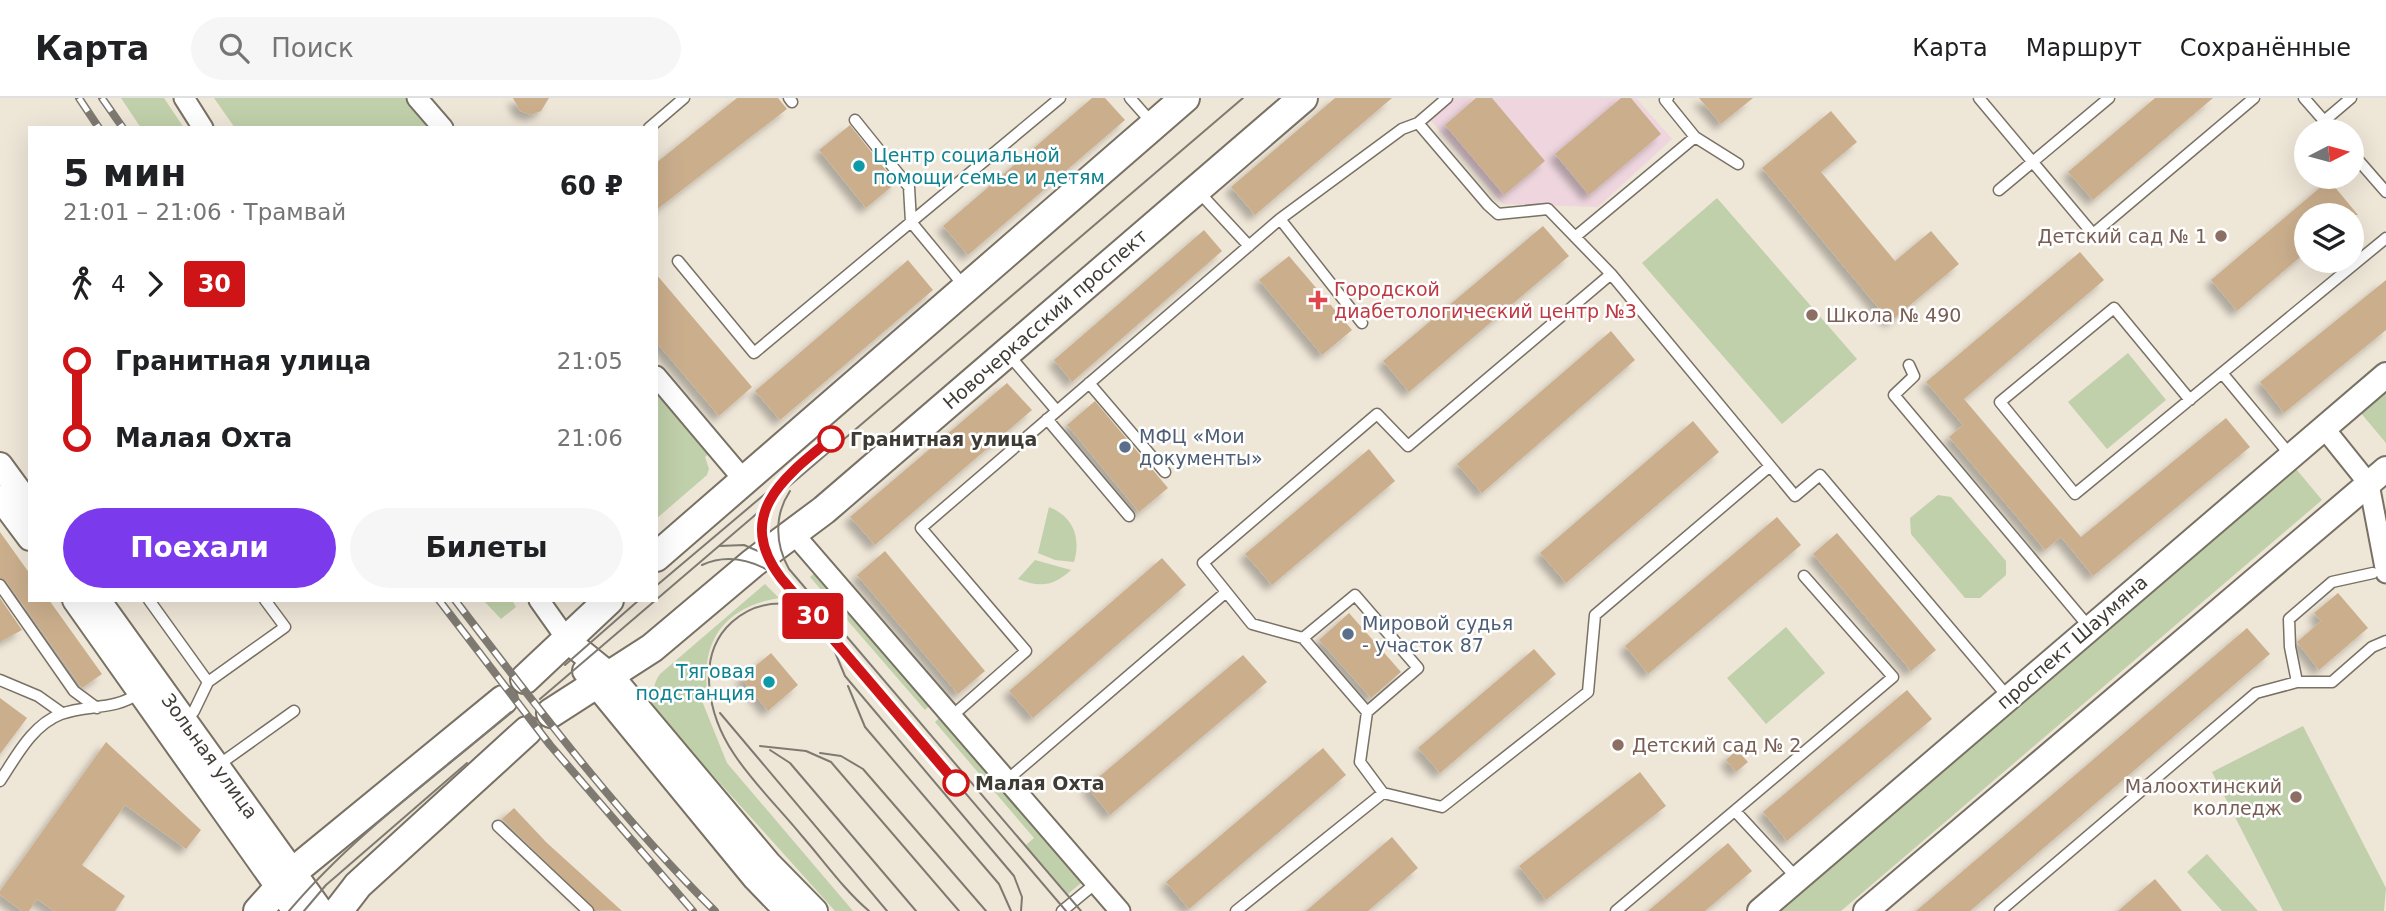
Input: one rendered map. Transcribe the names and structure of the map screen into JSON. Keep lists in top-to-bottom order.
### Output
{
  "streets": {
    "main road": ["Новочеркасский проспект"],
    "street": ["проспект Шаумяна", "Зольная улица"]
  },
  "places": {
    "other": [
      "Центр социальной помощи семье и детям",
      "Детский сад № 1",
      "Школа № 490",
      "Гранитная улица",
      "МФЦ «Мои документы»",
      "Мировой судья - участок 87",
      "Тяговая подстанция",
      "Детский сад № 2",
      "Малая Охта",
      "Малоохтинский колледж"
    ],
    "health": ["Городской диабетологический центр №3"]
  },
  "lines": ["tram line 30"],
  "north": "right",
  "page": {
    "header": "Карта",
    "search": "Поиск",
    "nav": ["Карта", "Маршрут", "Сохранённые"],
    "on_map": "30",
    "heading": ["5 мин", "21:01 – 21:06 · Трамвай", "60 ₽"],
    "legs": ["4", "30"],
    "list": [
      {
        "name": "Гранитная улица",
        "value": "21:05"
      },
      {
        "name": "Малая Охта",
        "value": "21:06"
      }
    ],
    "buttons": ["Поехали", "Билеты"]
  }
}
